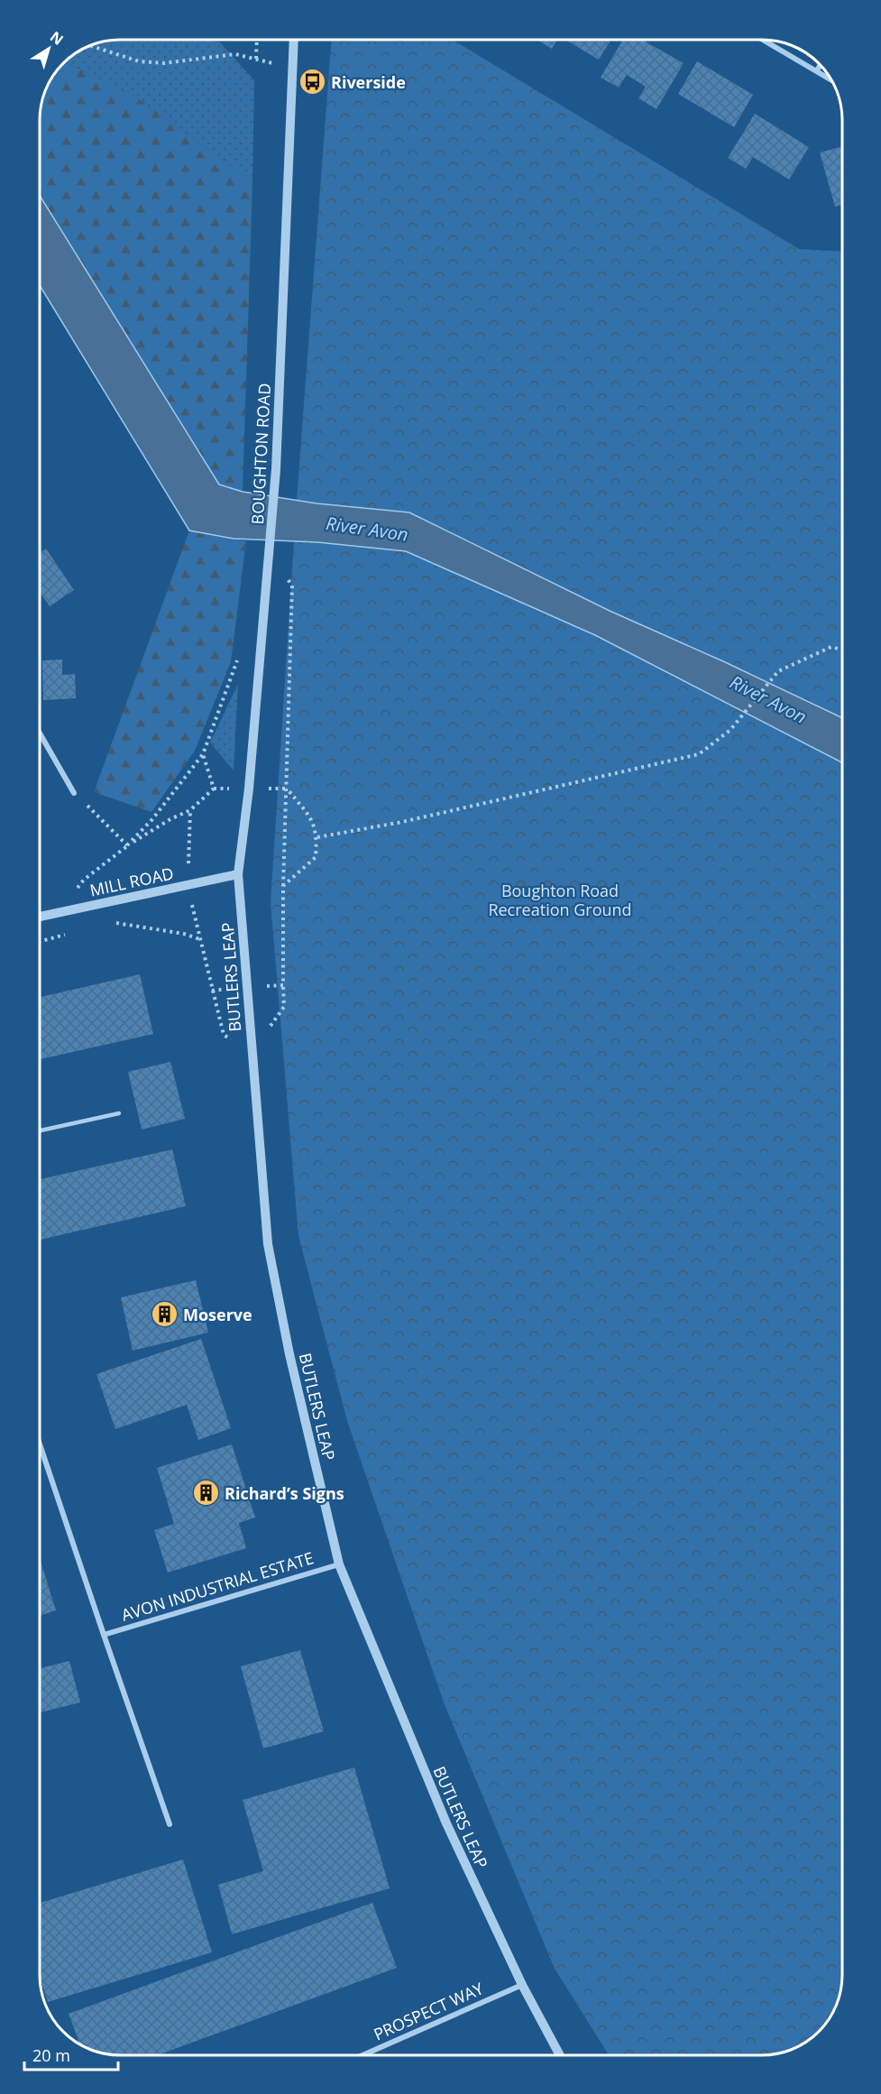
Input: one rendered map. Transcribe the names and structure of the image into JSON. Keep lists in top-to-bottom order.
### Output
{
  "streets": {
    "street": [
      "BOUGHTON ROAD",
      "MILL ROAD",
      "BUTLERS LEAP",
      "AVON INDUSTRIAL ESTATE",
      "PROSPECT WAY"
    ]
  },
  "crossings": [
    ["BOUGHTON ROAD", "MILL ROAD"],
    ["BOUGHTON ROAD", "BUTLERS LEAP"],
    ["MILL ROAD", "BUTLERS LEAP"],
    ["BUTLERS LEAP", "AVON INDUSTRIAL ESTATE"],
    ["BUTLERS LEAP", "PROSPECT WAY"]
  ],
  "water": ["River Avon"],
  "parks": ["Boughton Road Recreation Ground"],
  "places": {
    "bus stop": ["Riverside"],
    "building": ["Moserve", "Richard’s Signs"]
  },
  "scale_bar": "20 m",
  "north": "top right"
}
